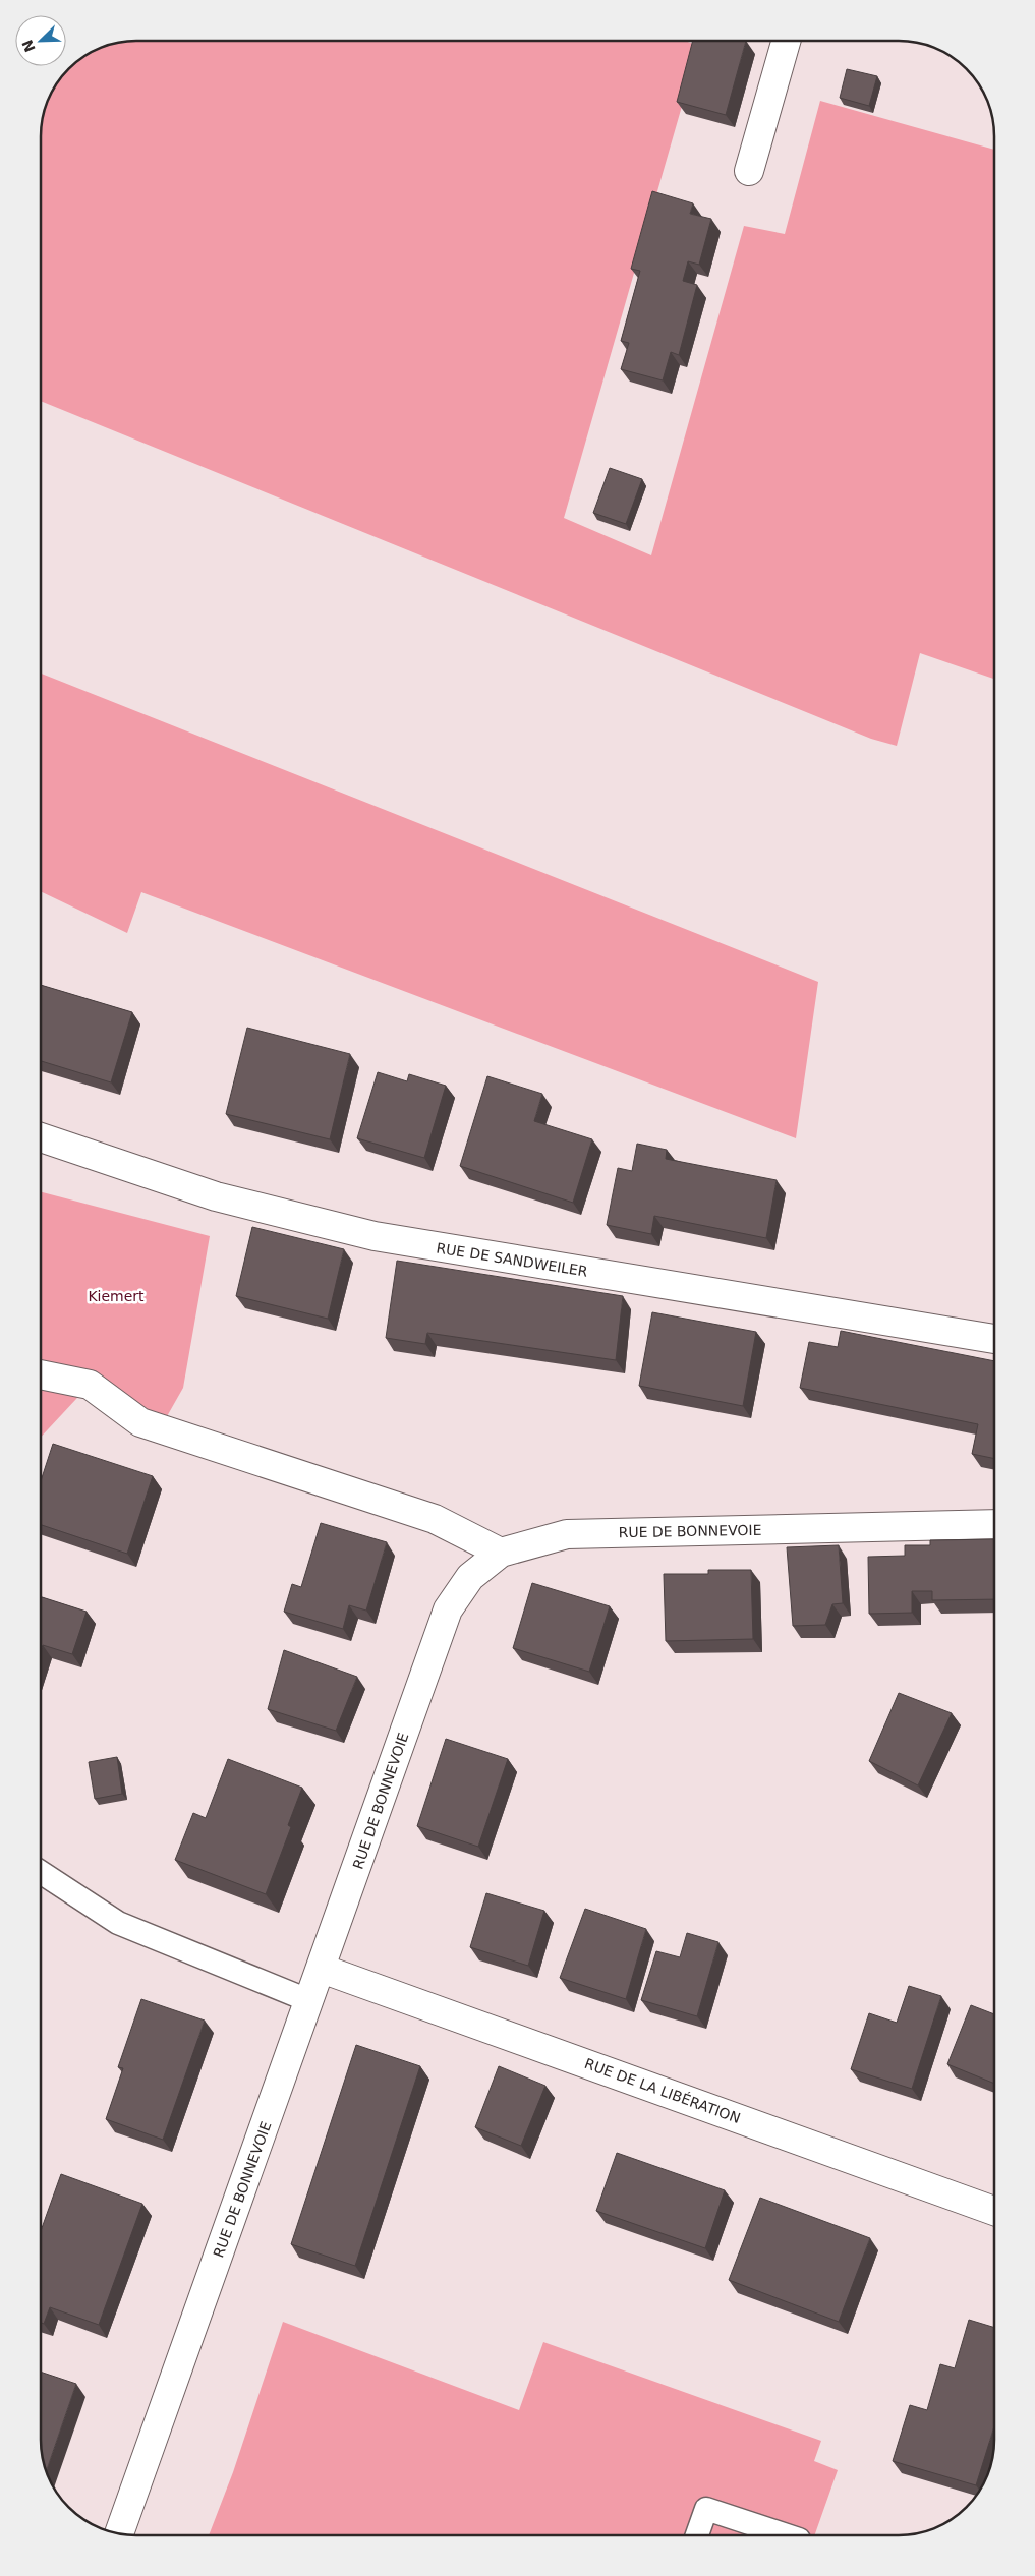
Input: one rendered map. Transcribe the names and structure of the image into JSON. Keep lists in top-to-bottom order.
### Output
{
  "streets": {
    "main road": ["RUE DE SANDWEILER", "RUE DE BONNEVOIE", "RUE DE LA LIBÉRATION"]
  },
  "crossings": [
    ["RUE DE BONNEVOIE", "RUE DE LA LIBÉRATION"]
  ],
  "parks": ["Kiemert"],
  "north": "bottom left"
}
